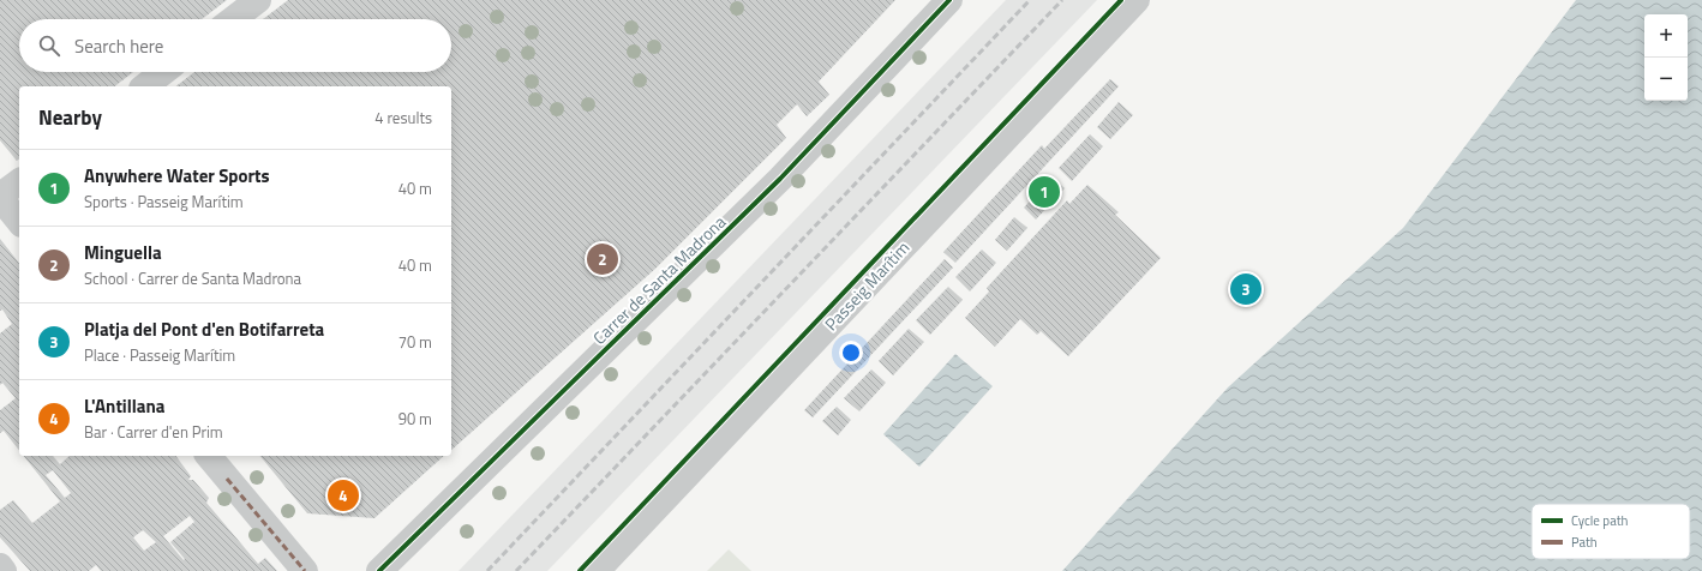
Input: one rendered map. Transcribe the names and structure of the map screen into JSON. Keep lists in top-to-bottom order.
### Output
{
  "streets": {
    "street": ["Carrer de Santa Madrona", "Passeig Marítim"]
  },
  "legend": ["Cycle path", "Path"],
  "page": {
    "map_buttons": ["+", "−"],
    "search": "Search here",
    "heading": ["Nearby", "4 results"],
    "list": [
      {
        "mark": "1",
        "name": "Anywhere Water Sports",
        "note": "Sports · Passeig Marítim",
        "value": "40 m"
      },
      {
        "mark": "2",
        "name": "Minguella",
        "note": "School · Carrer de Santa Madrona",
        "value": "40 m"
      },
      {
        "mark": "3",
        "name": "Platja del Pont d'en Botifarreta",
        "note": "Place · Passeig Marítim",
        "value": "70 m"
      },
      {
        "mark": "4",
        "name": "L'Antillana",
        "note": "Bar · Carrer d'en Prim",
        "value": "90 m"
      }
    ],
    "pins": [
      "1",
      "2",
      "3",
      "4"
    ]
  }
}
